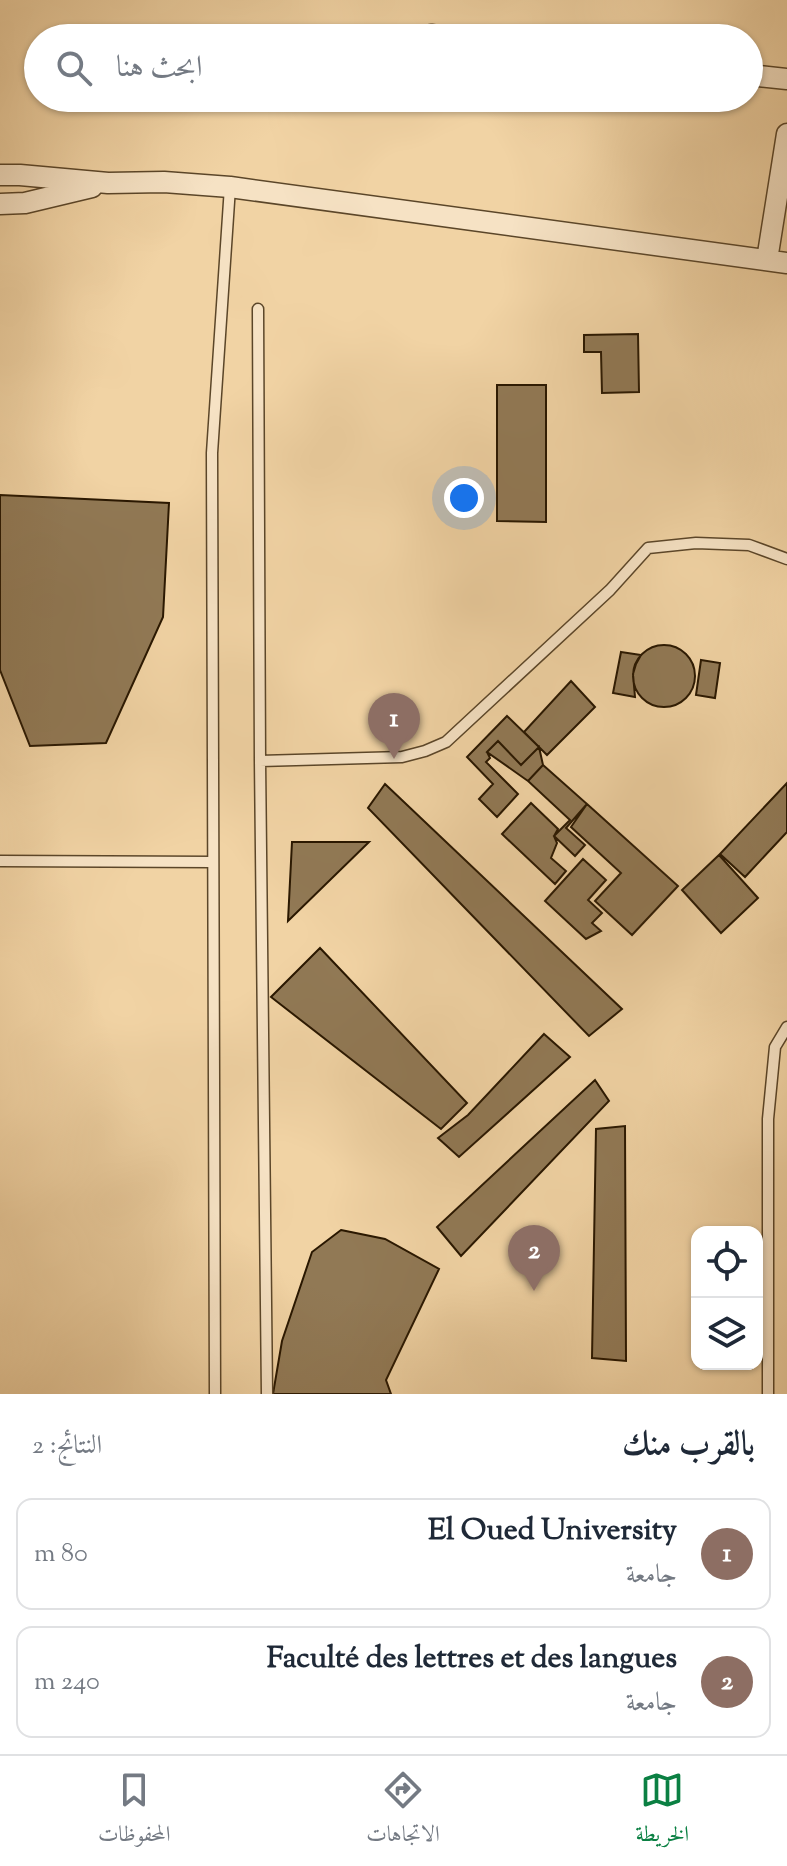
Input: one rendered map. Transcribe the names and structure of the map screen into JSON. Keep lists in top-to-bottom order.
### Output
{
  "page": {
    "search": "ابحث هنا",
    "pins": ["1", "2"],
    "heading": ["بالقرب منك", "النتائج: 2"],
    "list": [
      {
        "mark": "1",
        "name": "El Oued University",
        "note": "جامعة",
        "value": "80 m"
      },
      {
        "mark": "2",
        "name": "Faculté des lettres et des langues",
        "note": "جامعة",
        "value": "240 m"
      }
    ],
    "nav": ["الخريطة", "الاتجاهات", "المحفوظات"]
  }
}
